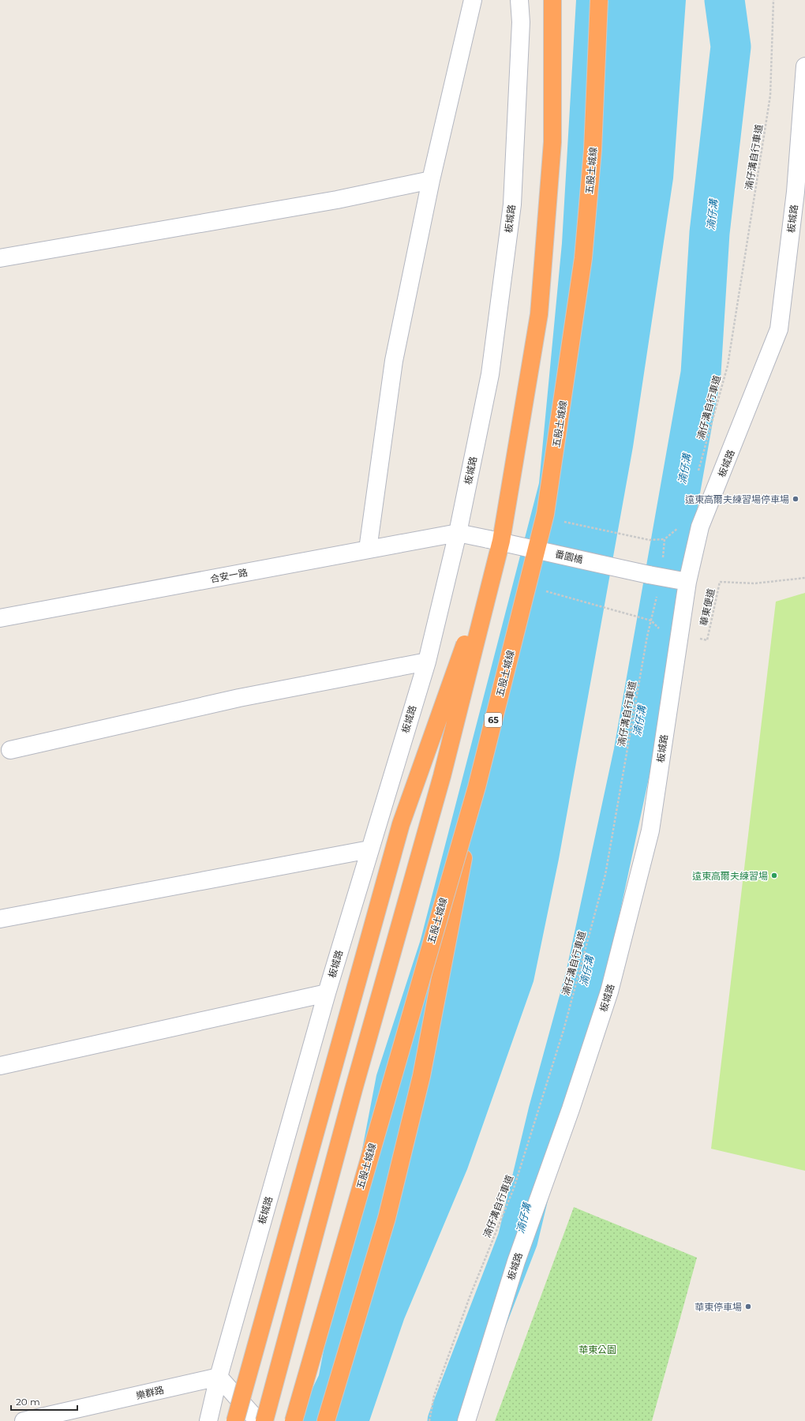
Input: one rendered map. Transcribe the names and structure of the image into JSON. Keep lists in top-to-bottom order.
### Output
{
  "streets": {
    "highway": ["五股土城線", "65"],
    "street": [
      "板城路",
      "番園橋",
      "合安一路",
      "樂群路"
    ],
    "path": ["湳仔溝自行車道", "華東便道"]
  },
  "crossings": [
    ["湳仔溝自行車道", "番園橋"],
    ["湳仔溝自行車道", "華東便道"],
    ["板城路", "番園橋"],
    ["板城路", "合安一路"],
    ["板城路", "華東便道"],
    ["板城路", "樂群路"],
    ["番園橋", "合安一路"]
  ],
  "water": ["湳仔溝"],
  "parks": ["華東公園"],
  "places": ["遠東高爾夫練習場停車場", "遠東高爾夫練習場", "華東停車場"],
  "scale_bar": "20 m"
}
